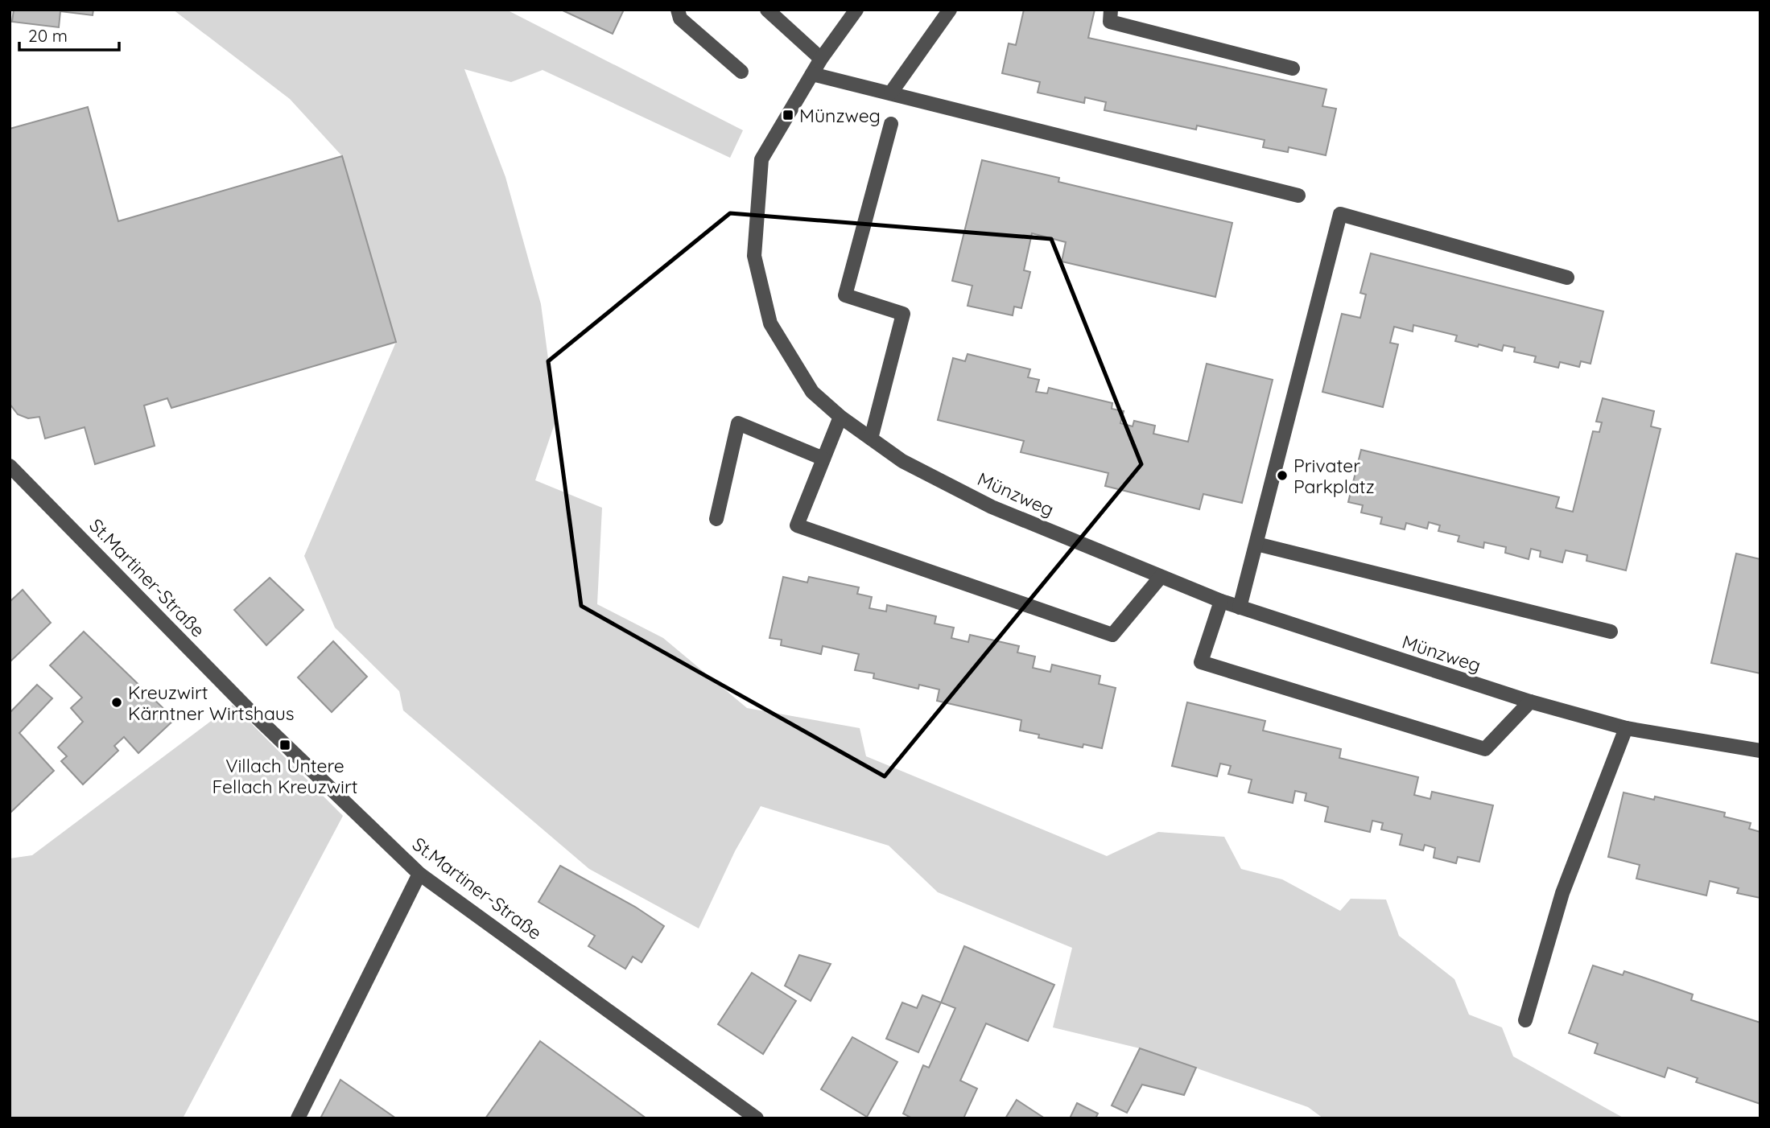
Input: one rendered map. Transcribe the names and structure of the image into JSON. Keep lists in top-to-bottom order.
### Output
{
  "streets": {
    "street": ["Münzweg", "St.Martiner-Straße"]
  },
  "places": {
    "transit": ["Münzweg", "Villach Untere Fellach Kreuzwirt"],
    "other": ["Privater Parkplatz", "Kreuzwirt Kärntner Wirtshaus"]
  },
  "scale_bar": "20 m"
}
